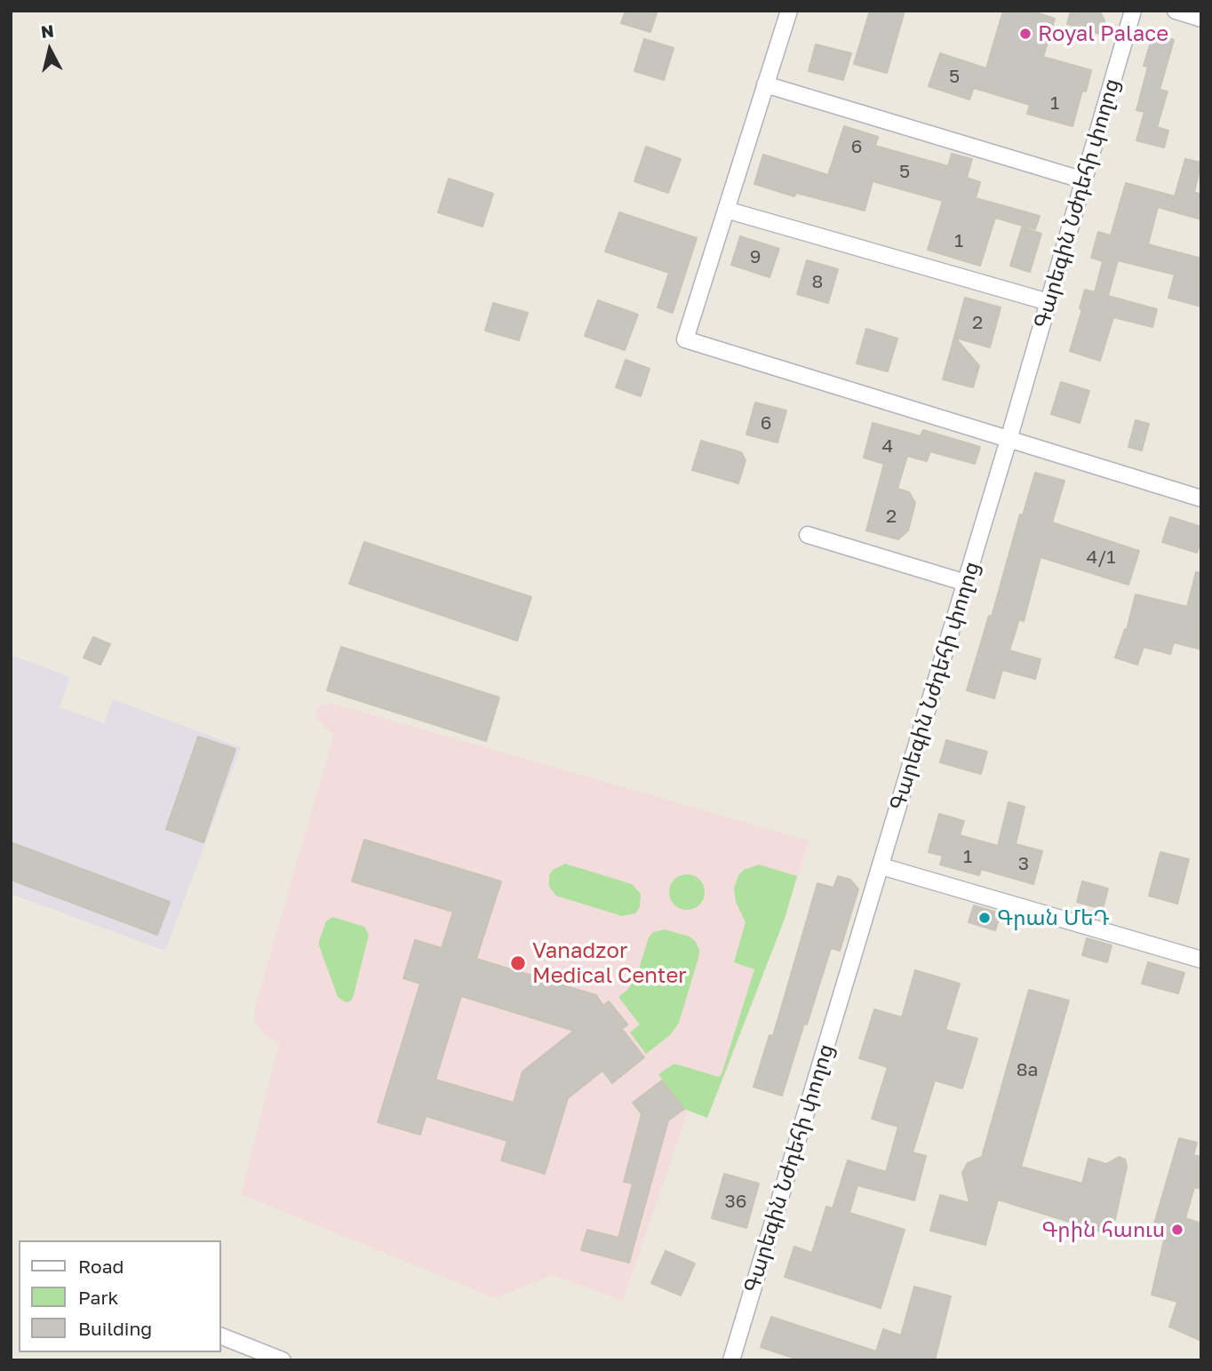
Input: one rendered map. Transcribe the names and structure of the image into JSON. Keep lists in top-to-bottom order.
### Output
{
  "streets": {
    "street": ["Գարեգին Նժդեհի փողոց"]
  },
  "places": [
    "Royal Palace",
    "Գրան ՄեԴ",
    "Vanadzor Medical Center",
    "Գրին հաուս"
  ],
  "house_numbers": [
    "5",
    "1",
    "6",
    "5",
    "1",
    "9",
    "8",
    "2",
    "6",
    "4",
    "2",
    "4/1",
    "1",
    "3",
    "8a",
    "36"
  ],
  "legend": ["Road", "Park", "Building"],
  "north": "top"
}
